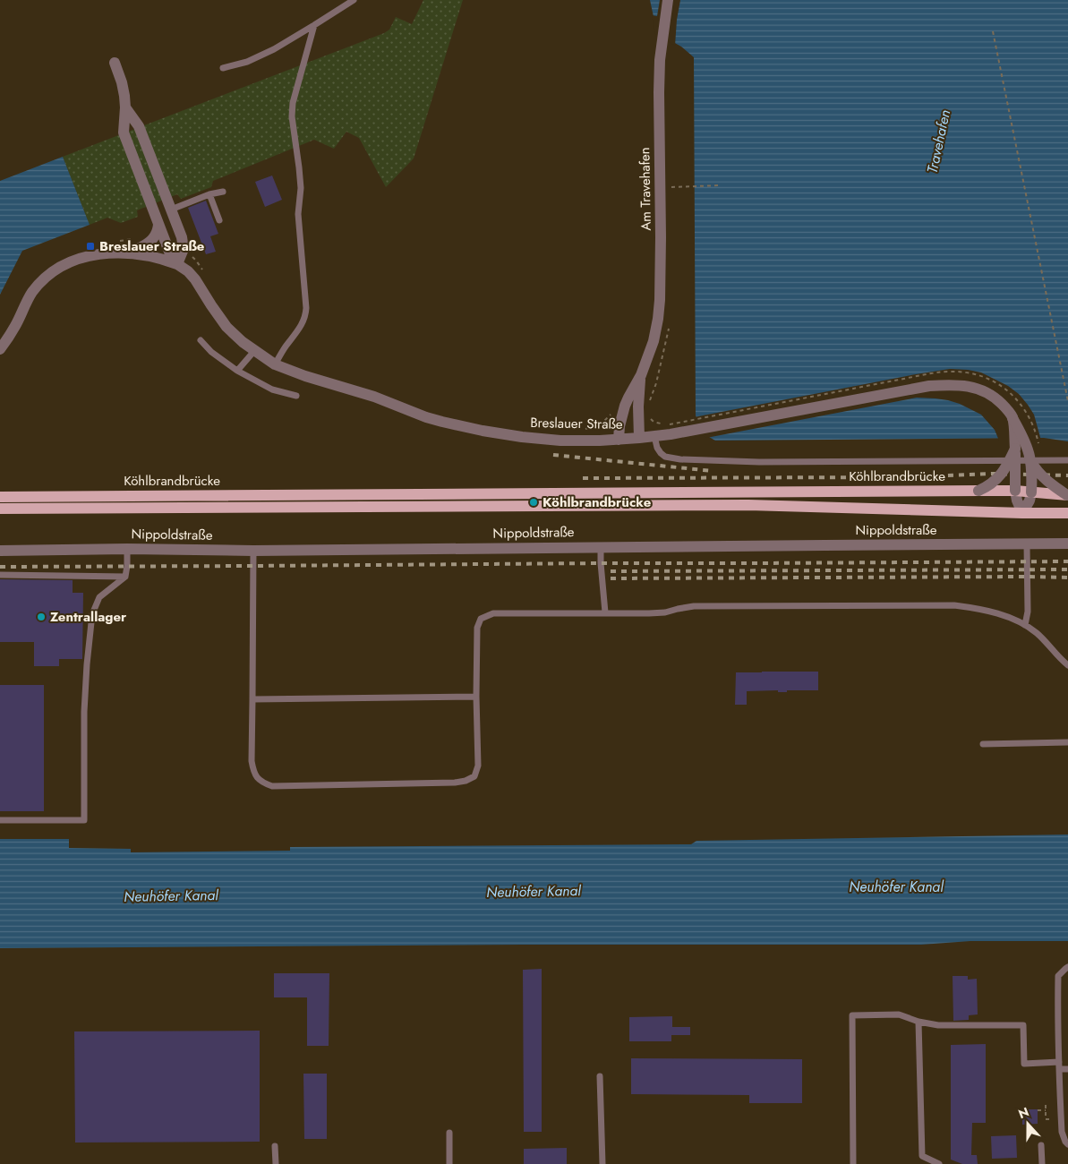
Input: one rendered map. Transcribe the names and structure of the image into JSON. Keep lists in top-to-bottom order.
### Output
{
  "streets": {
    "main road": ["Köhlbrandbrücke"],
    "street": ["Am Travehafen", "Breslauer Straße", "Nippoldstraße"]
  },
  "crossings": [
    ["Am Travehafen", "Breslauer Straße"],
    ["Breslauer Straße", "Köhlbrandbrücke"]
  ],
  "water": ["Travehafen", "Neuhöfer Kanal"],
  "places": {
    "transit": ["Breslauer Straße"],
    "other": ["Köhlbrandbrücke", "Zentrallager"]
  },
  "north": "top"
}
